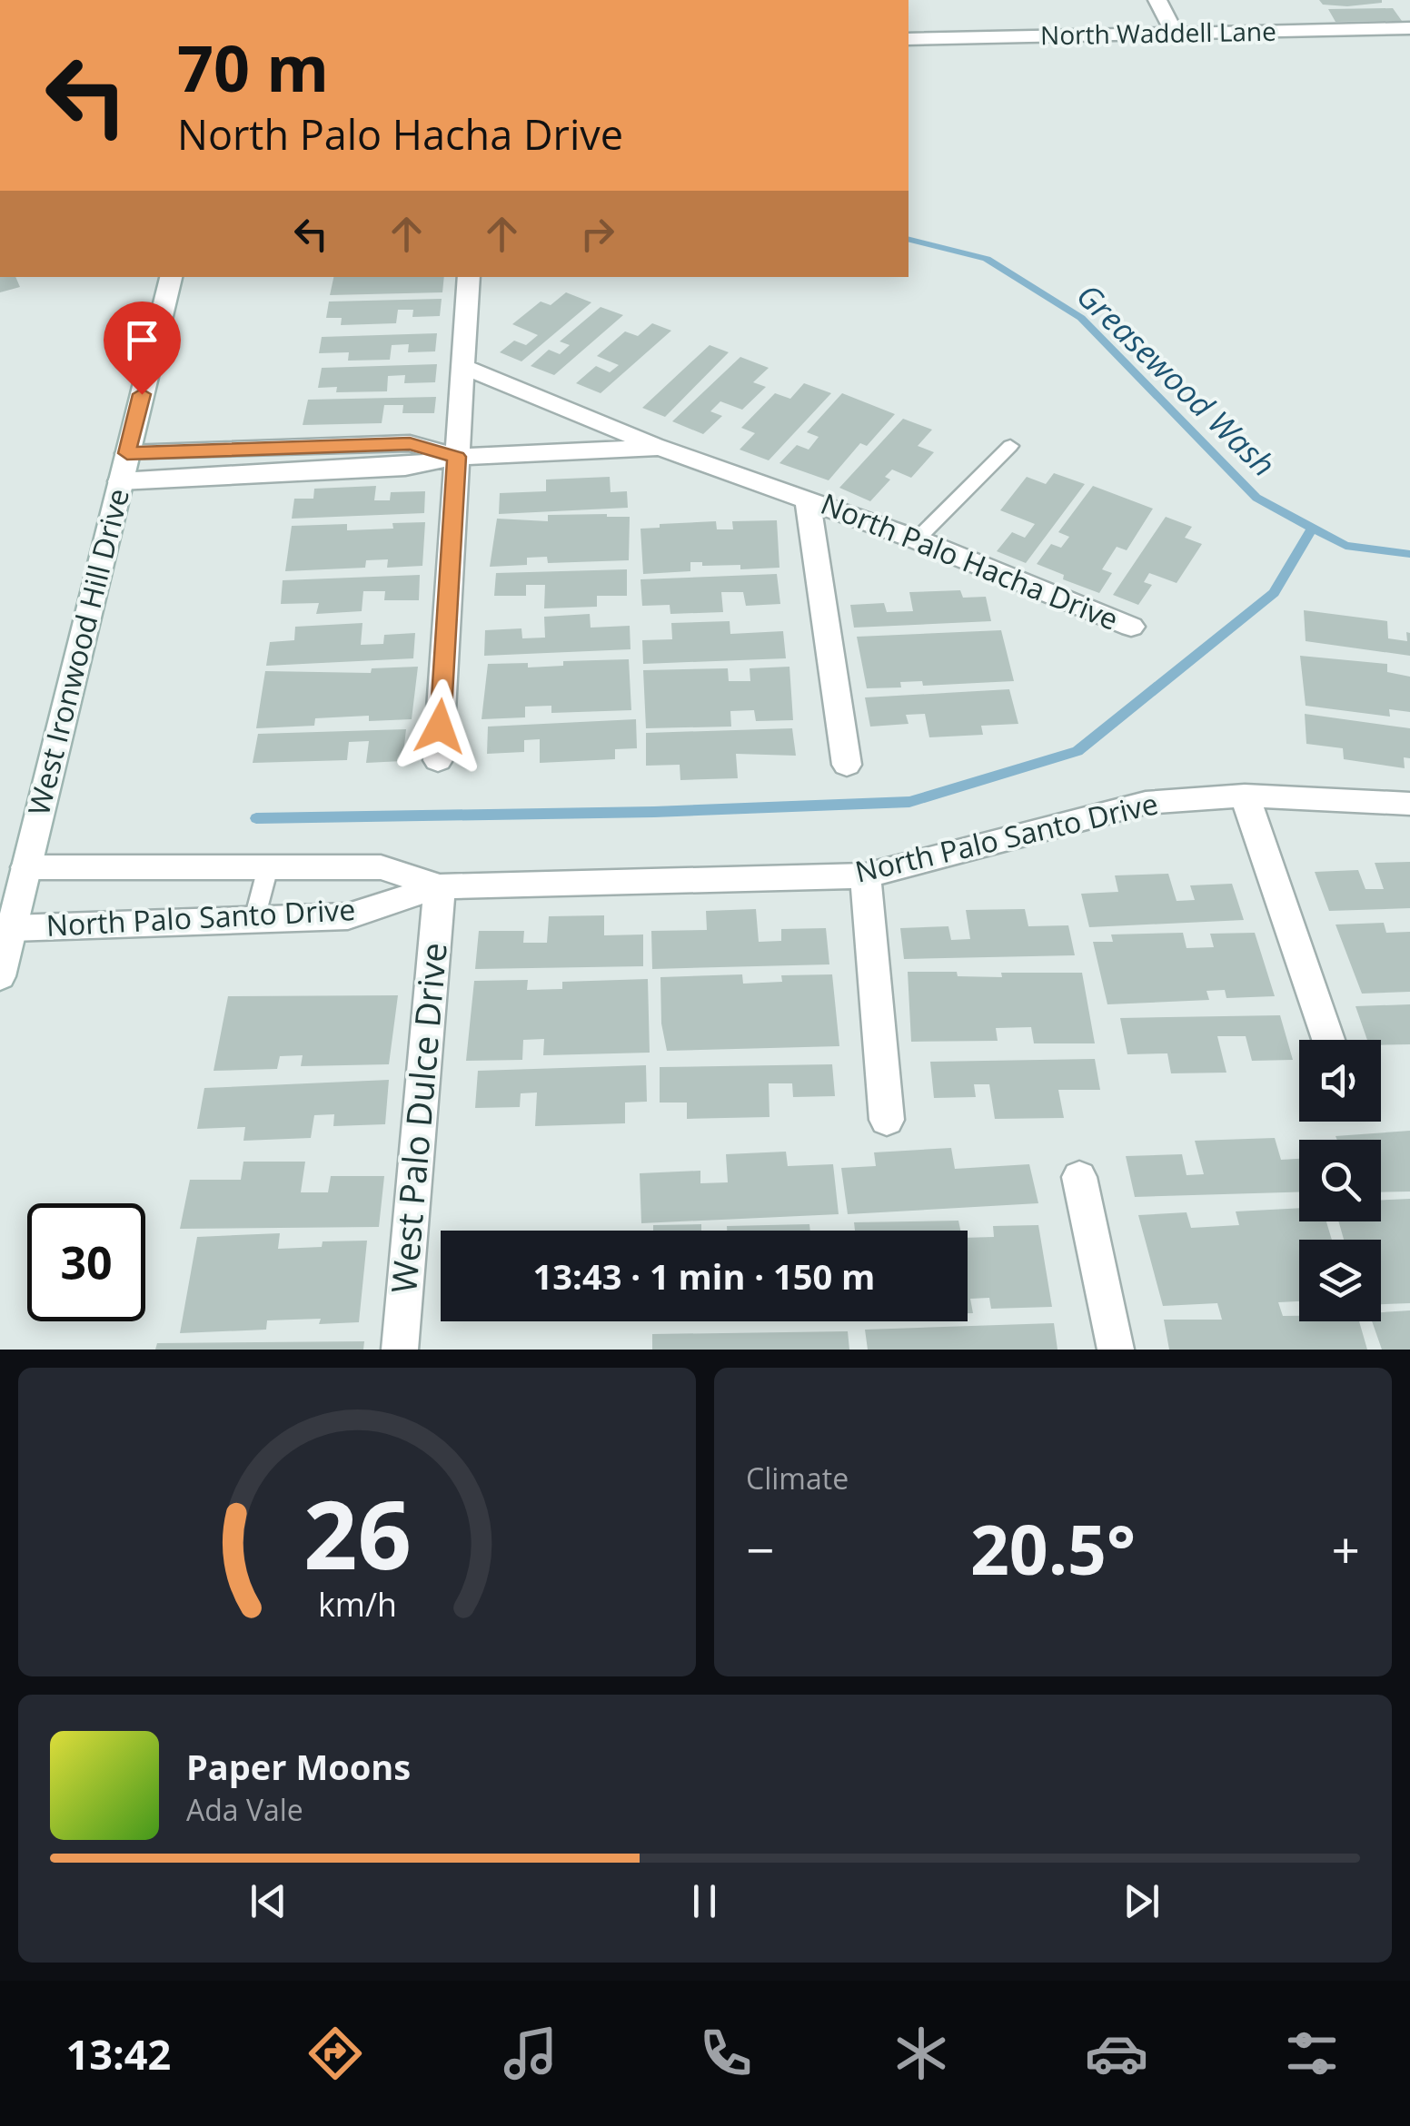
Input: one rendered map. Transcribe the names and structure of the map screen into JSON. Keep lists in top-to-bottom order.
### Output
{
  "streets": {
    "street": [
      "North Waddell Lane",
      "North Palo Hacha Drive",
      "West Ironwood Hill Drive",
      "North Palo Santo Drive",
      "West Palo Dulce Drive"
    ]
  },
  "crossings": [
    ["North Palo Hacha Drive", "West Ironwood Hill Drive"],
    ["West Ironwood Hill Drive", "North Palo Santo Drive"],
    ["North Palo Santo Drive", "West Palo Dulce Drive"]
  ],
  "water": ["Greasewood Wash"],
  "page": {
    "turn": ["70 m", "North Palo Hacha Drive"],
    "limit": "30",
    "trip": "13:43 · 1 min · 150 m",
    "tile": "Climate",
    "heat": ["−", "20.5°", "+"],
    "song": ["Paper Moons", "Ada Vale"],
    "tabs": "13:42",
    "gauge": ["26", "km/h"]
  }
}
